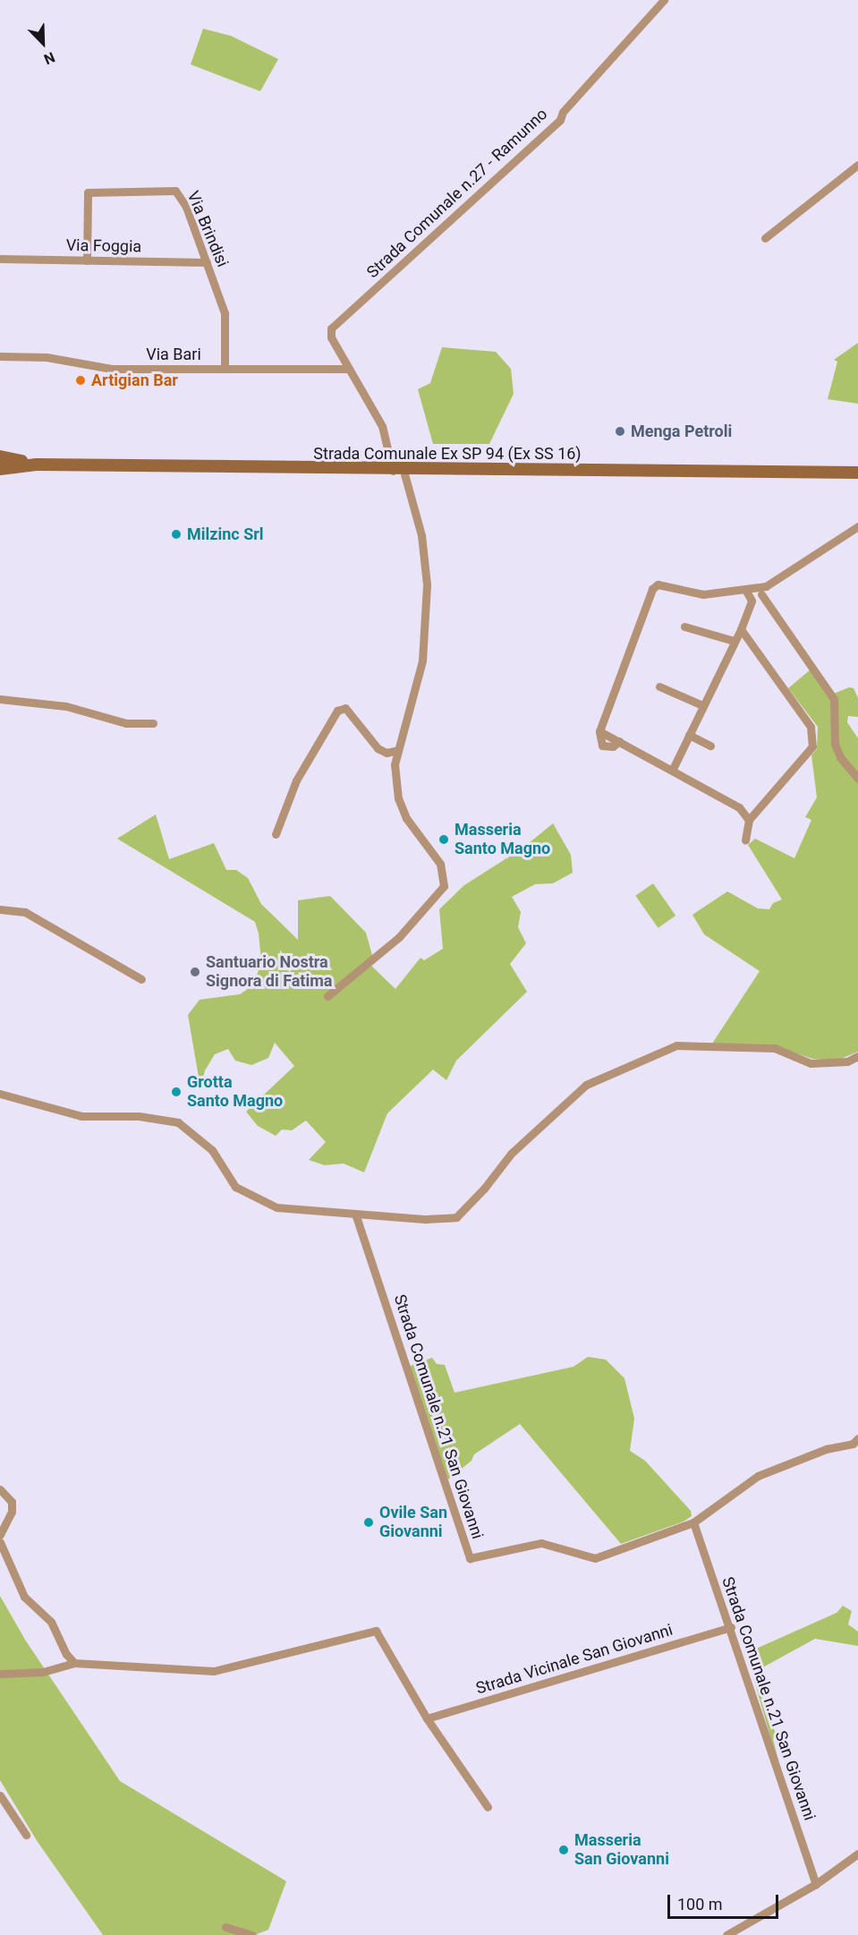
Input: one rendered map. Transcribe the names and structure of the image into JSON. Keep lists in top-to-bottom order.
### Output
{
  "streets": {
    "main road": ["Strada Comunale Ex SP 94 (Ex SS 16)"],
    "street": [
      "Strada Comunale n.27 - Ramunno",
      "Via Brindisi",
      "Via Foggia",
      "Via Bari",
      "Strada Comunale n.21 San Giovanni",
      "Strada Vicinale San Giovanni"
    ]
  },
  "crossings": [
    ["Strada Comunale n.27 - Ramunno", "Via Bari"],
    ["Via Brindisi", "Via Foggia"],
    ["Via Brindisi", "Via Bari"],
    ["Strada Comunale n.21 San Giovanni", "Strada Vicinale San Giovanni"]
  ],
  "places": [
    "Artigian Bar",
    "Menga Petroli",
    "Milzinc Srl",
    "Masseria Santo Magno",
    "Santuario Nostra Signora di Fatima",
    "Grotta Santo Magno",
    "Ovile San Giovanni",
    "Masseria San Giovanni"
  ],
  "scale_bar": "100 m",
  "north": "bottom right"
}
